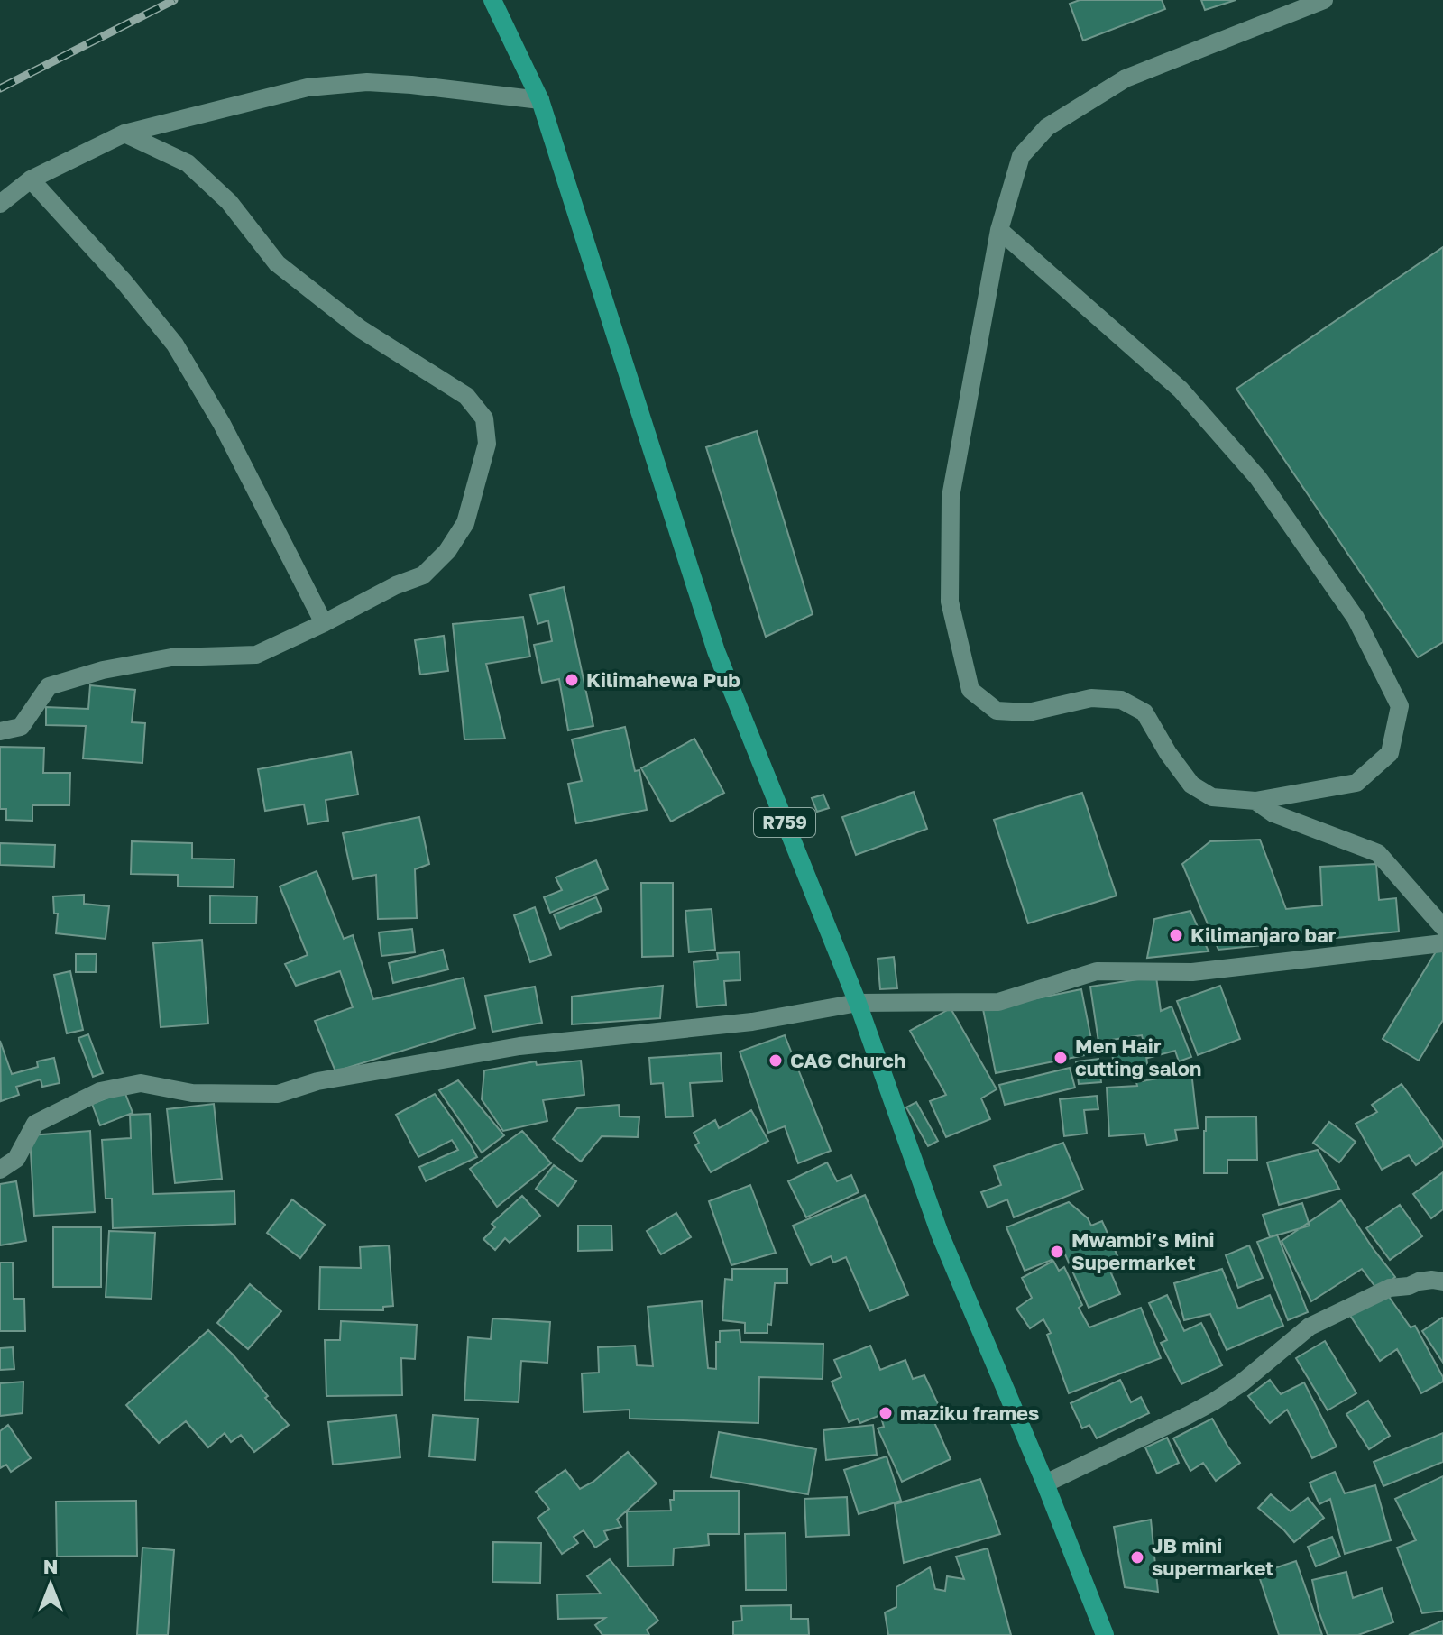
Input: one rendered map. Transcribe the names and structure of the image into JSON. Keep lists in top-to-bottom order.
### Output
{
  "streets": {
    "main road": ["R759"]
  },
  "places": [
    "Kilimahewa Pub",
    "Kilimanjaro bar",
    "Men Hair cutting salon",
    "CAG Church",
    "Mwambi’s Mini Supermarket",
    "maziku frames",
    "JB mini supermarket"
  ],
  "north": "top"
}
